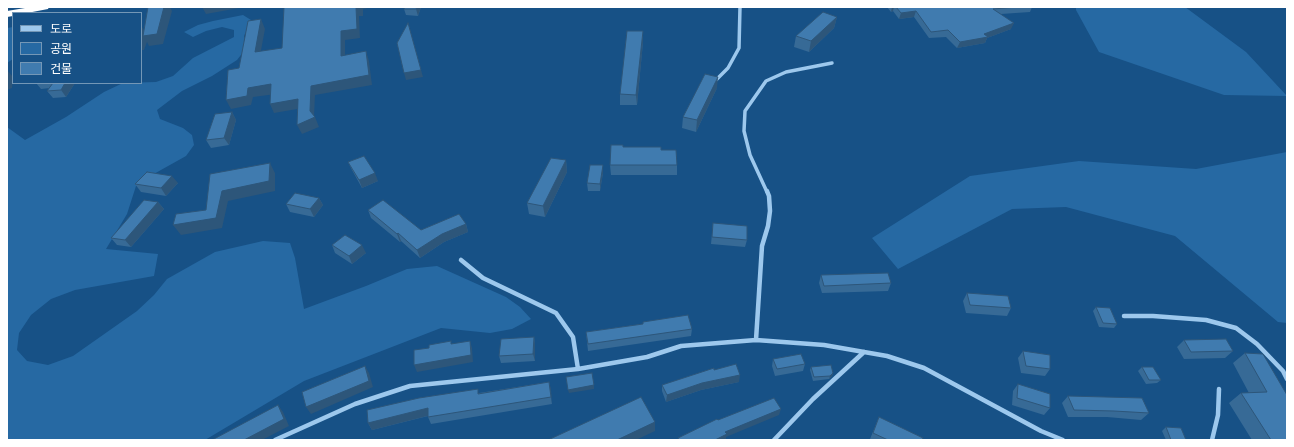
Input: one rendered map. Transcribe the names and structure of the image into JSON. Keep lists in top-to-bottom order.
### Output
{
  "legend": ["도로", "공원", "건물"]
}
